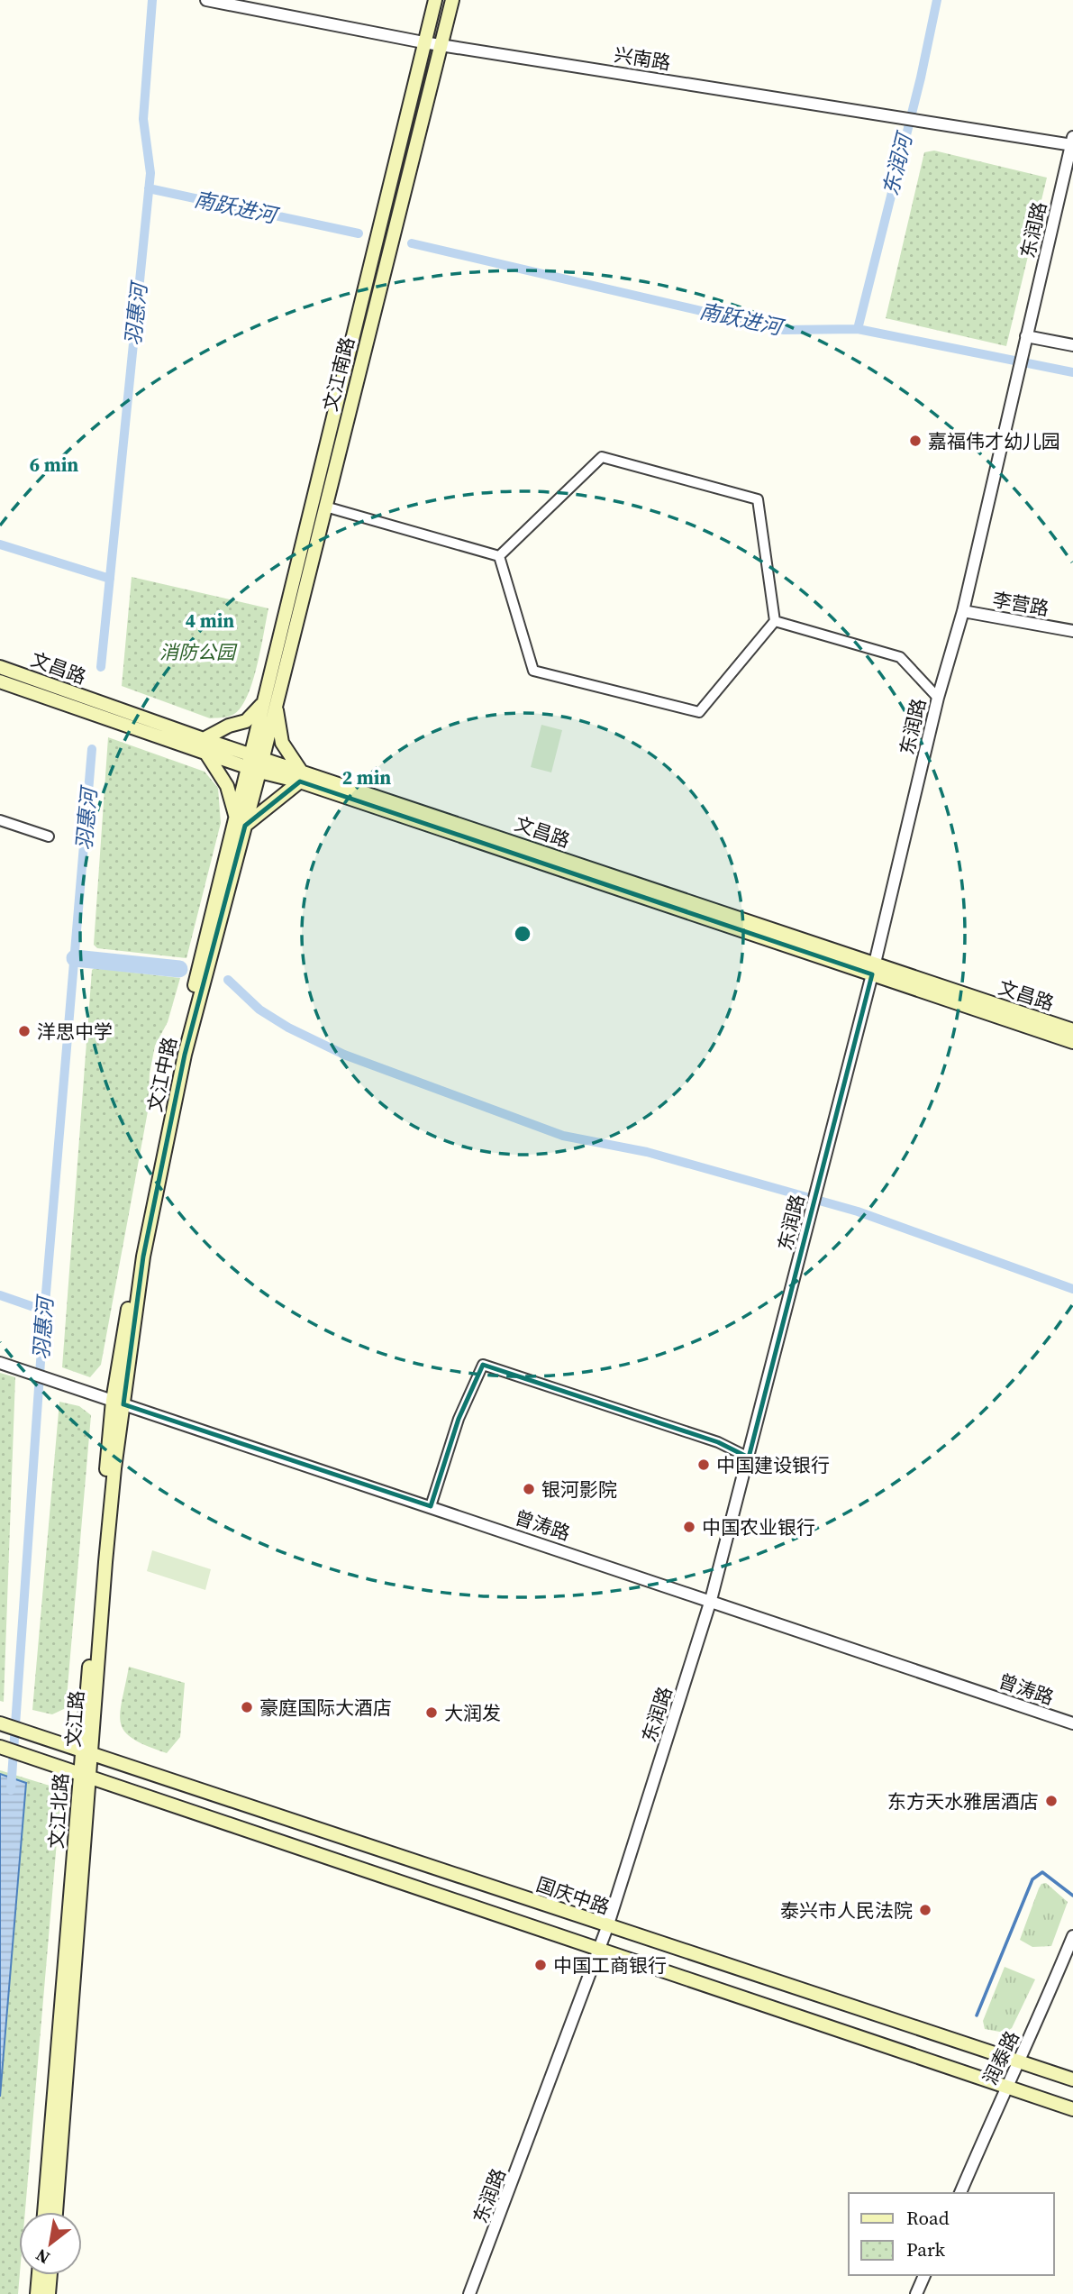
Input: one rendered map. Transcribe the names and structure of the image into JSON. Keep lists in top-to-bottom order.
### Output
{
  "streets": {
    "main road": [
      "文江南路",
      "文昌路",
      "文江中路",
      "文江路",
      "文江北路",
      "国庆中路"
    ],
    "street": [
      "兴南路",
      "东润路",
      "李营路",
      "曾涛路",
      "润泰路"
    ]
  },
  "crossings": [
    ["兴南路", "东润路"],
    ["兴南路", "文江南路"],
    ["东润路", "李营路"],
    ["东润路", "文昌路"],
    ["东润路", "曾涛路"],
    ["东润路", "国庆中路"],
    ["文江南路", "文昌路"],
    ["文江南路", "文江中路"],
    ["文昌路", "文江中路"],
    ["文江中路", "曾涛路"],
    ["文江中路", "文江路"],
    ["曾涛路", "文江路"],
    ["文江路", "文江北路"],
    ["文江路", "国庆中路"],
    ["国庆中路", "润泰路"]
  ],
  "water": ["东润河", "南跃进河", "羽惠河"],
  "parks": ["消防公园"],
  "places": [
    "嘉福伟才幼儿园",
    "洋思中学",
    "中国建设银行",
    "银河影院",
    "中国农业银行",
    "豪庭国际大酒店",
    "大润发",
    "东方天水雅居酒店",
    "泰兴市人民法院",
    "中国工商银行"
  ],
  "legend": ["Road", "Park"],
  "north": "bottom left",
  "rings": ["6 min", "4 min", "2 min"]
}
